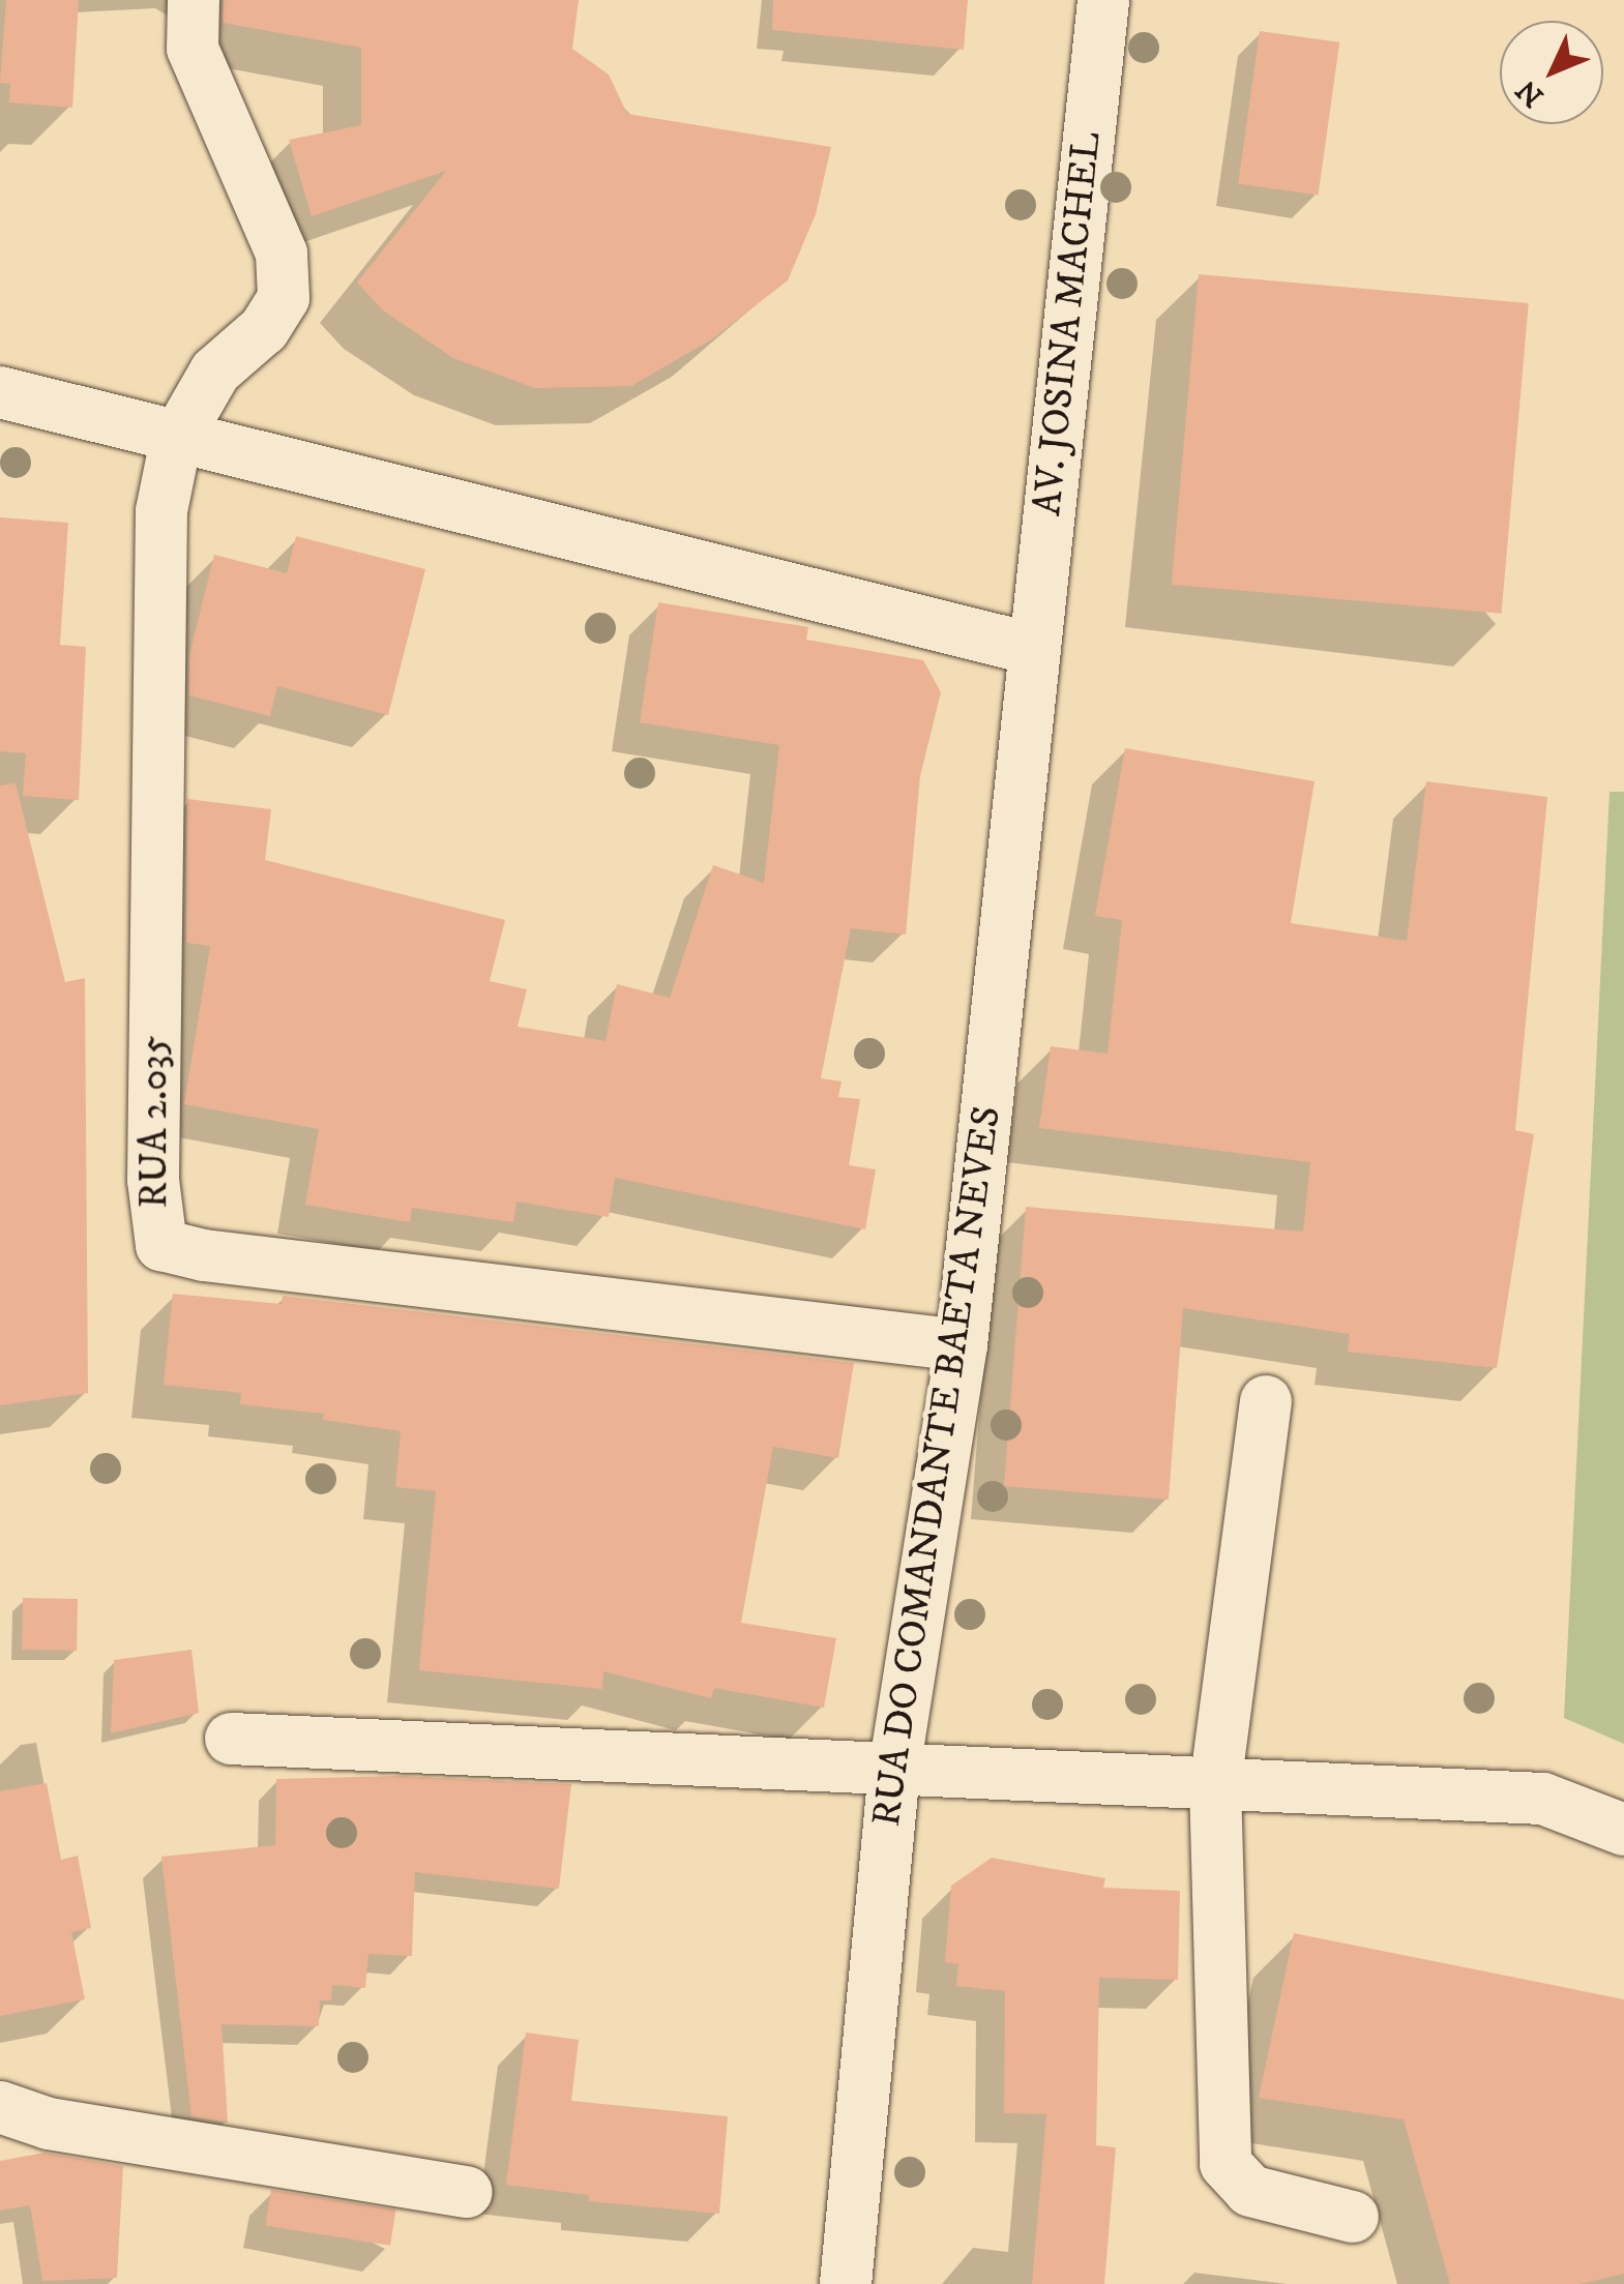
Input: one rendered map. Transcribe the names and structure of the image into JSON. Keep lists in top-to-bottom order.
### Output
{
  "streets": {
    "street": ["AV. JOSINA MACHEL", "RUA 2.035", "RUA DO COMANDANTE BAETA NEVES"]
  },
  "crossings": [
    ["AV. JOSINA MACHEL", "RUA DO COMANDANTE BAETA NEVES"],
    ["RUA 2.035", "RUA DO COMANDANTE BAETA NEVES"]
  ],
  "north": "bottom left"
}
